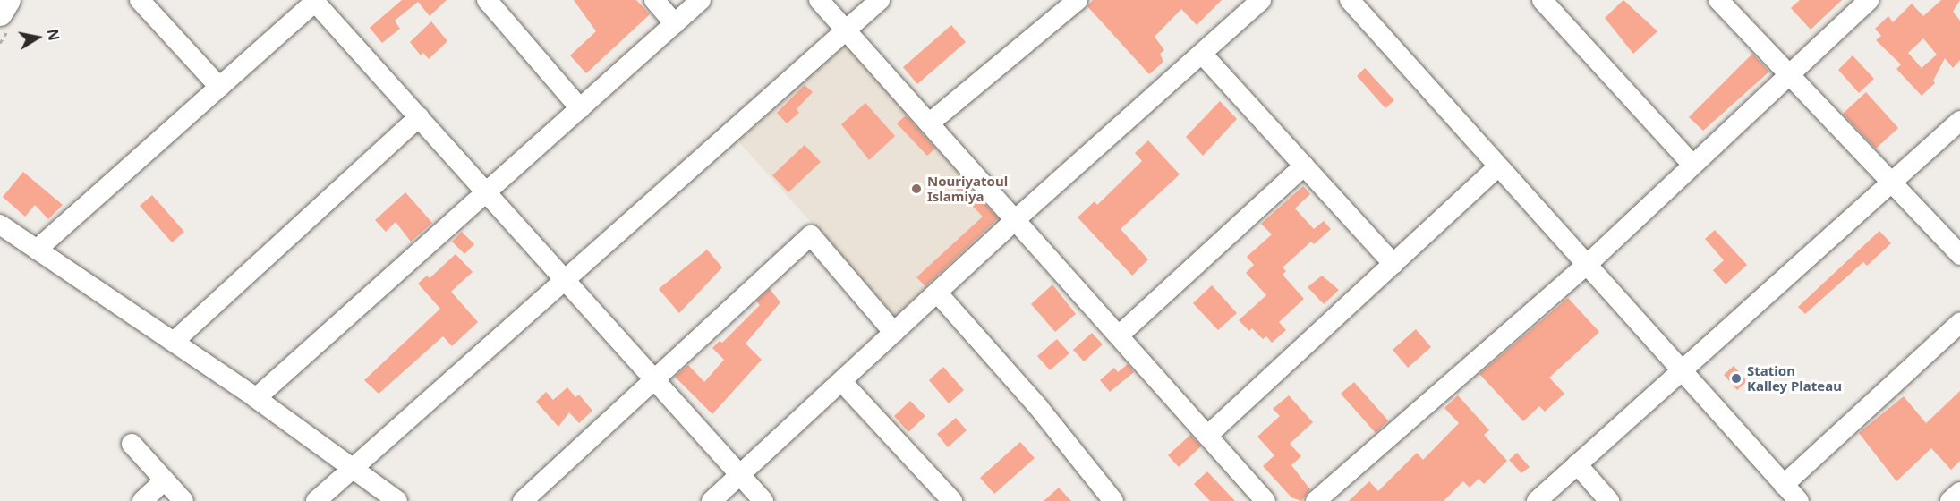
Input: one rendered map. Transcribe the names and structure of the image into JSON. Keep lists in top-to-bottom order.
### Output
{
  "places": ["Nouriyatoul Islamiya", "Station Kalley Plateau"],
  "north": "right"
}
